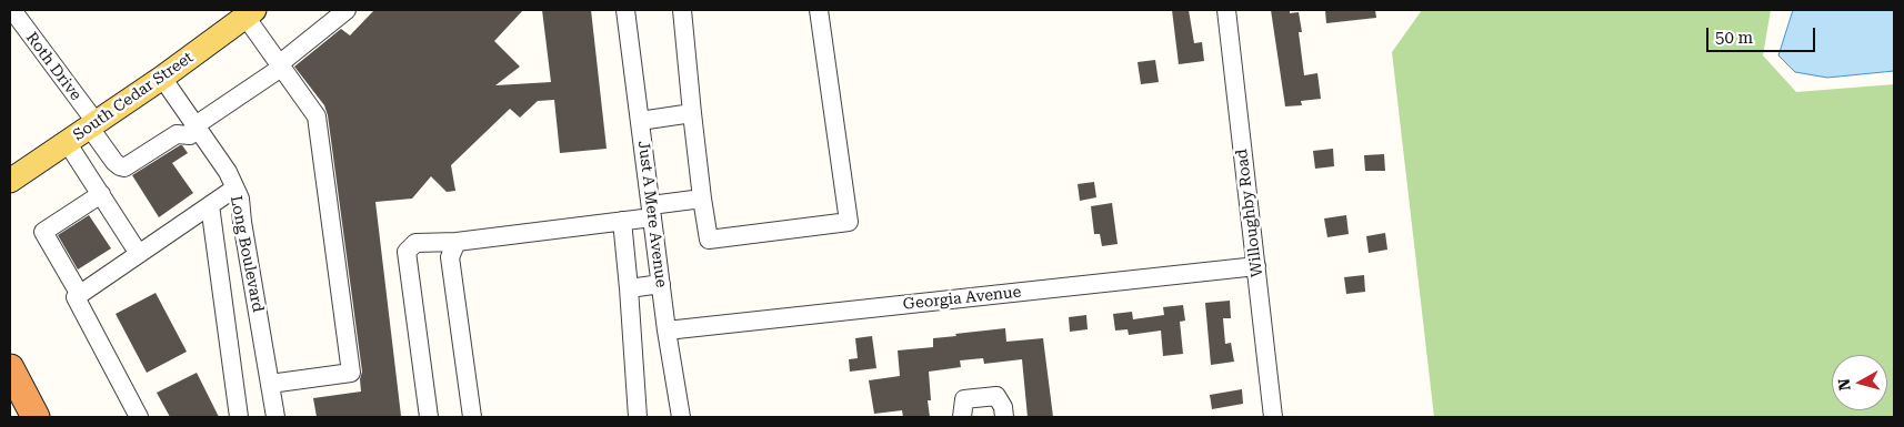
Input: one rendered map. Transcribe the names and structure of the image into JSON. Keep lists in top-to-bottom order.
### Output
{
  "streets": {
    "main road": ["South Cedar Street"],
    "street": [
      "Roth Drive",
      "Willoughby Road",
      "Just A Mere Avenue",
      "Long Boulevard",
      "Georgia Avenue"
    ]
  },
  "crossings": [
    ["Roth Drive", "South Cedar Street"],
    ["Roth Drive", "Long Boulevard"],
    ["South Cedar Street", "Long Boulevard"],
    ["Willoughby Road", "Georgia Avenue"],
    ["Just A Mere Avenue", "Georgia Avenue"]
  ],
  "scale_bar": "50 m",
  "north": "left"
}
